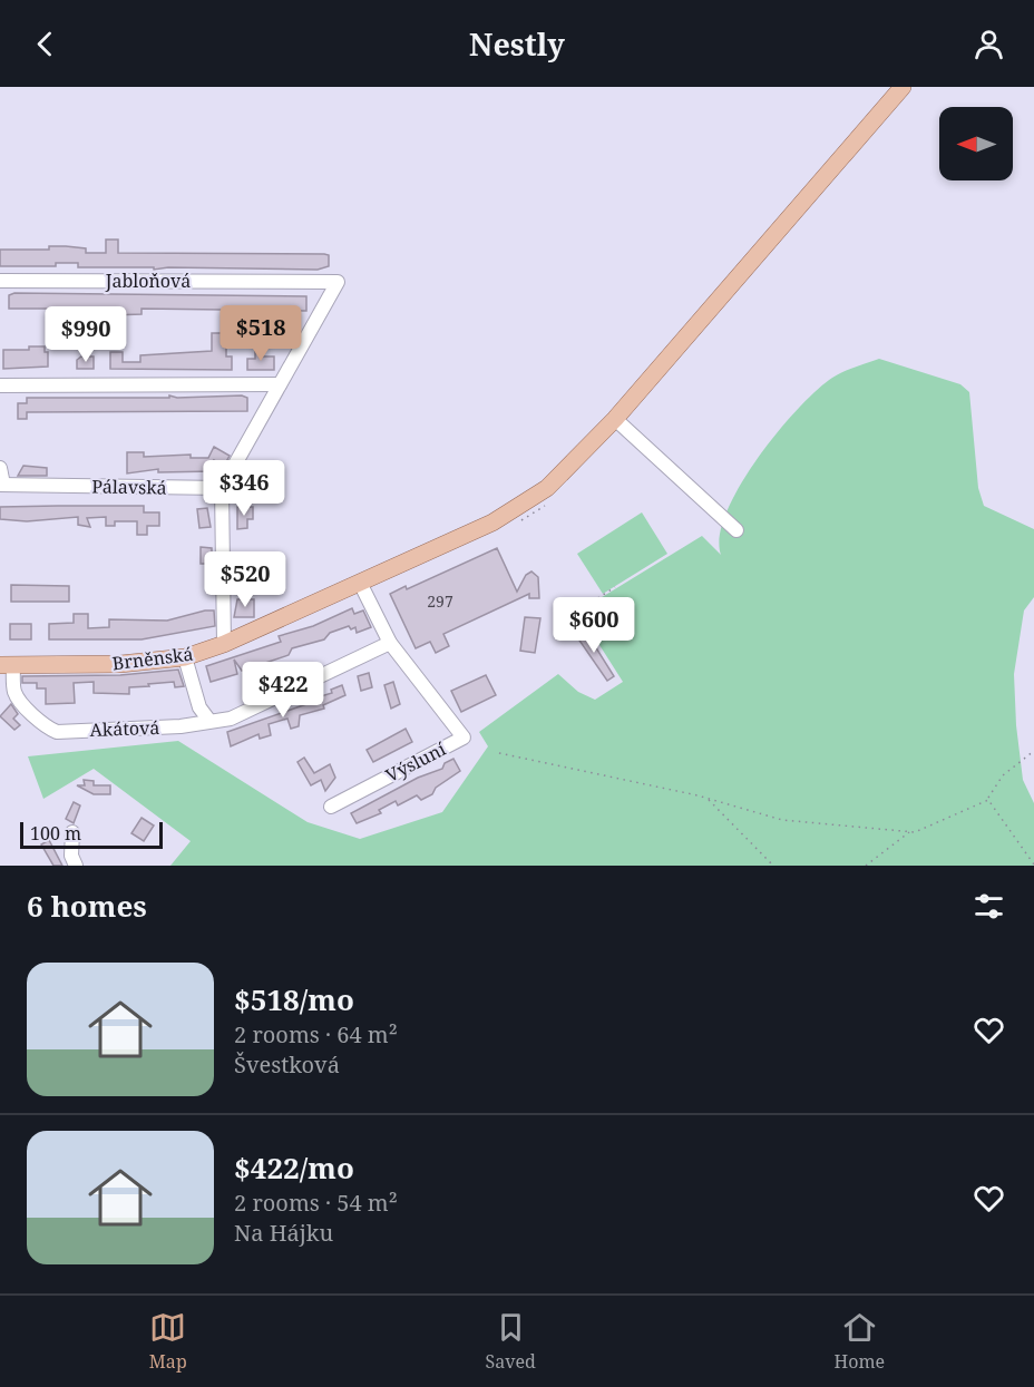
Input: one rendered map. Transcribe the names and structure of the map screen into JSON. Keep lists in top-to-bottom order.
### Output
{
  "streets": {
    "main road": ["Brněnská"],
    "street": [
      "Jabloňová",
      "Pálavská",
      "Akátová",
      "Výsluní"
    ]
  },
  "crossings": [
    ["Brněnská", "Akátová"],
    ["Akátová", "Výsluní"]
  ],
  "house_numbers": ["297"],
  "scale_bar": "100 m",
  "north": "left",
  "page": {
    "header": "Nestly",
    "price": [
      "$518",
      "$990",
      "$346",
      "$520",
      "$600",
      "$422"
    ],
    "scale": "100 m",
    "heading": "6 homes",
    "list": [
      {
        "name": "$518/mo",
        "note": "2 rooms · 64 m² · Švestková"
      },
      {
        "name": "$422/mo",
        "note": "2 rooms · 54 m² · Na Hájku"
      }
    ],
    "tabs": ["Map", "Saved", "Home"]
  }
}
